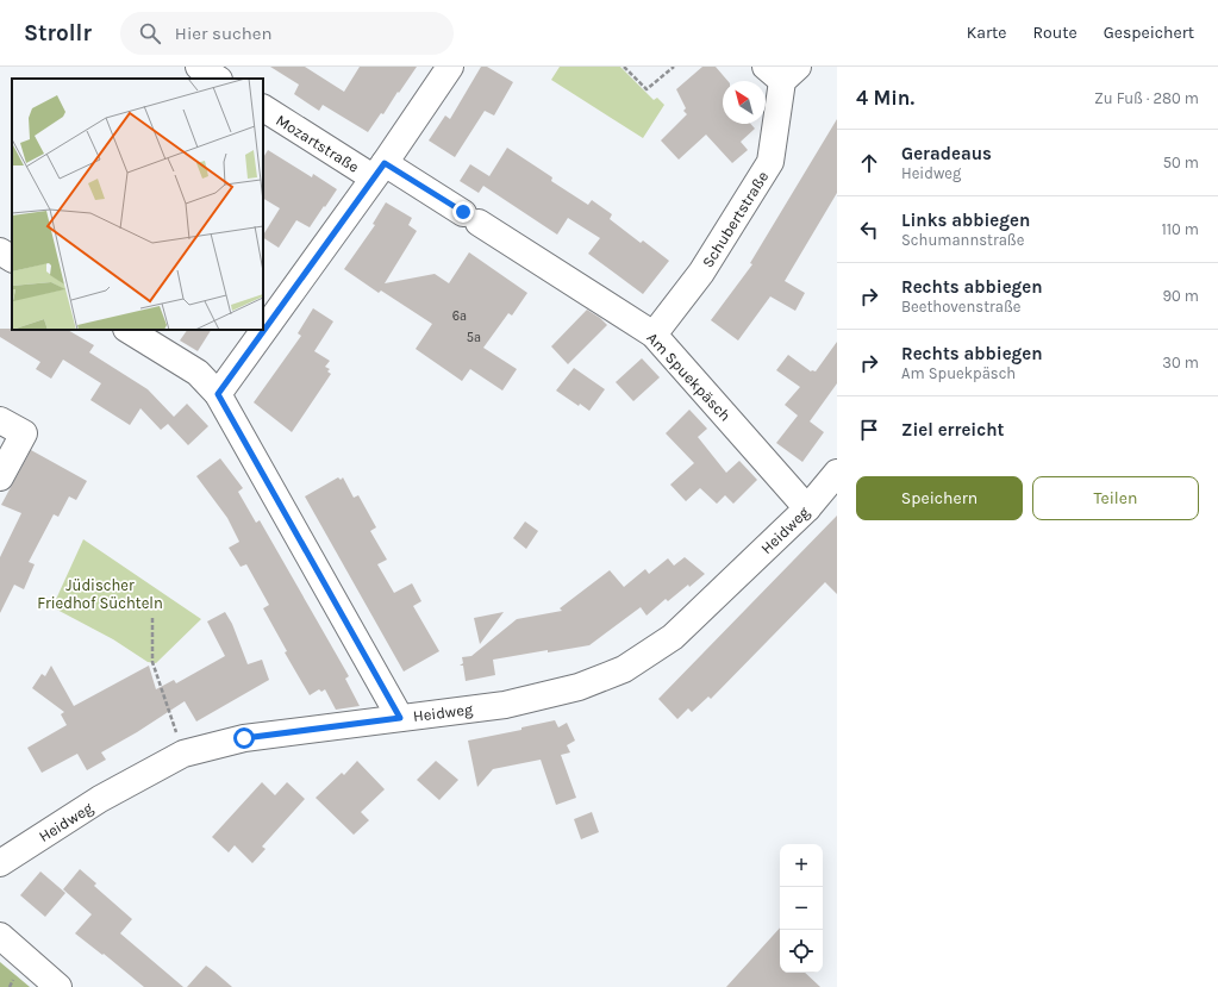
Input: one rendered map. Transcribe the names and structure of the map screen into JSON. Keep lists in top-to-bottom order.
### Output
{
  "streets": {
    "street": [
      "Mozartstraße",
      "Schubertstraße",
      "Am Spuekpäsch",
      "Heidweg"
    ]
  },
  "crossings": [
    ["Mozartstraße", "Am Spuekpäsch"],
    ["Schubertstraße", "Am Spuekpäsch"],
    ["Am Spuekpäsch", "Heidweg"]
  ],
  "parks": ["Jüdischer Friedhof Süchteln"],
  "house_numbers": ["6a", "5a"],
  "north": "top left",
  "page": {
    "header": "Strollr",
    "search": "Hier suchen",
    "nav": ["Karte", "Route", "Gespeichert"],
    "heading": ["4 Min.", "Zu Fuß · 280 m"],
    "list": [
      ["Geradeaus", "Heidweg", "50 m"],
      ["Links abbiegen", "Schumannstraße", "110 m"],
      ["Rechts abbiegen", "Beethovenstraße", "90 m"],
      ["Rechts abbiegen", "Am Spuekpäsch", "30 m"],
      "Ziel erreicht"
    ],
    "buttons": ["Speichern", "Teilen"],
    "map_buttons": ["+", "−"]
  }
}
